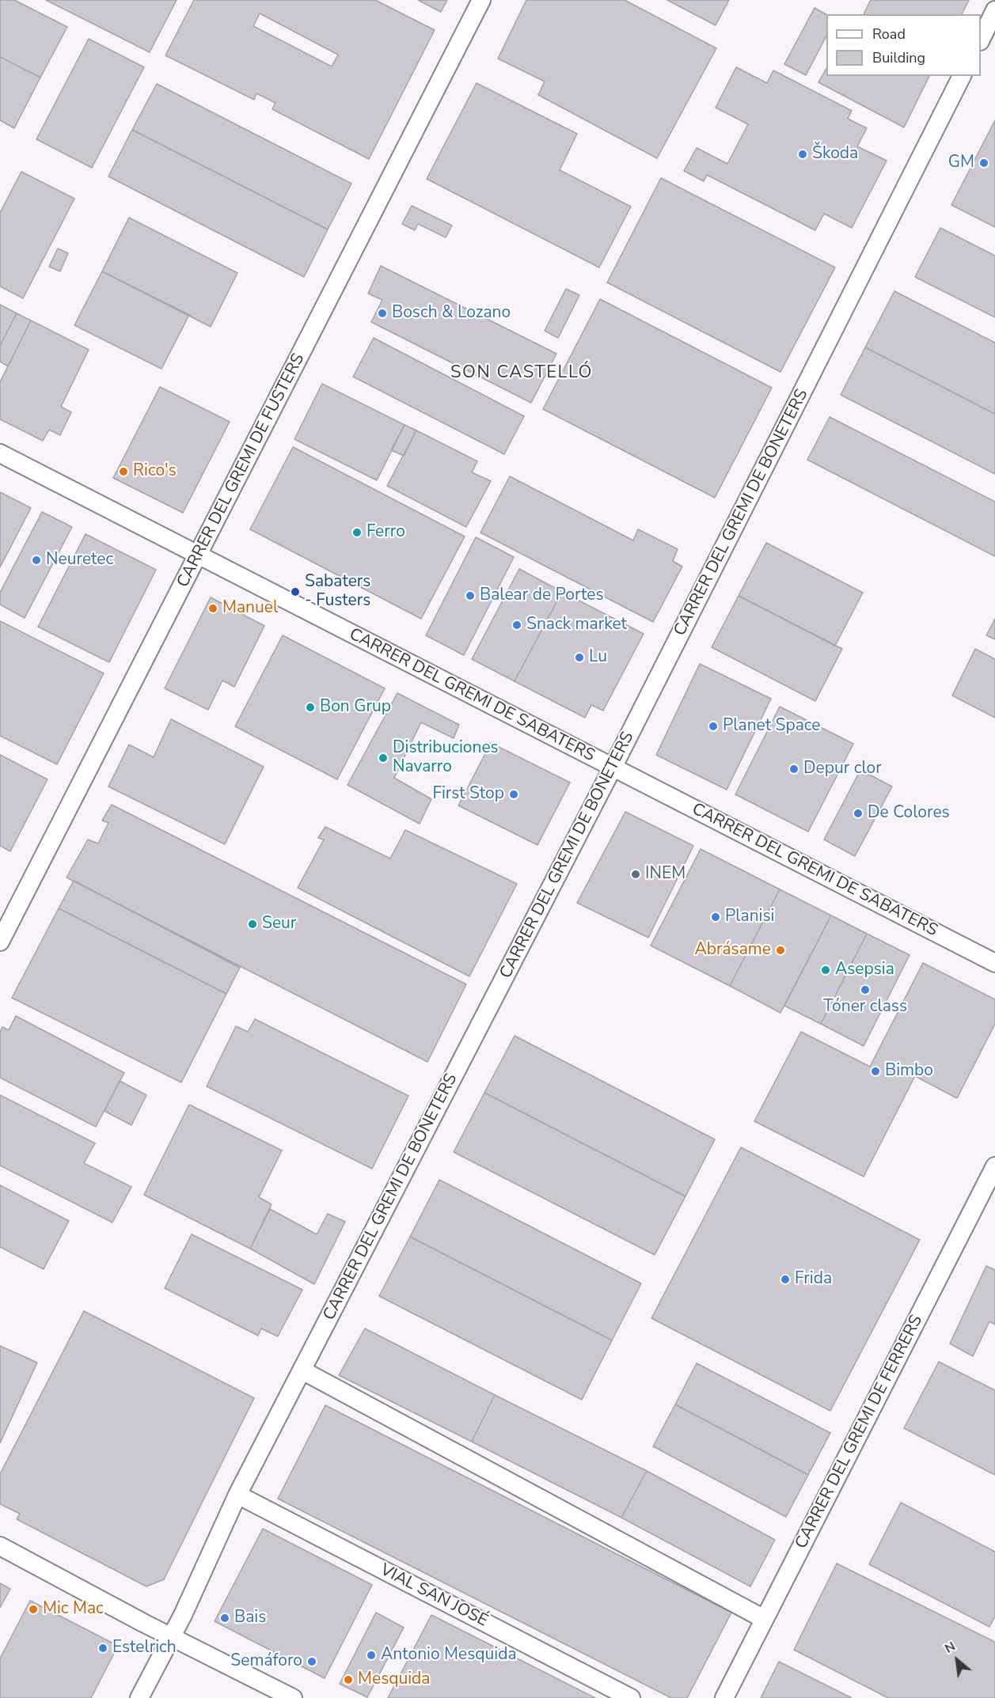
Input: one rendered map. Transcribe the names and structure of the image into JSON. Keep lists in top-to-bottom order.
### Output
{
  "streets": {
    "street": [
      "CARRER DEL GREMI DE FUSTERS",
      "CARRER DEL GREMI DE BONETERS",
      "CARRER DEL GREMI DE SABATERS",
      "CARRER DEL GREMI DE FERRERS",
      "VIAL SAN JOSÉ"
    ]
  },
  "crossings": [
    ["CARRER DEL GREMI DE FUSTERS", "CARRER DEL GREMI DE SABATERS"],
    ["CARRER DEL GREMI DE BONETERS", "CARRER DEL GREMI DE SABATERS"],
    ["CARRER DEL GREMI DE BONETERS", "VIAL SAN JOSÉ"]
  ],
  "districts": ["SON CASTELLÓ"],
  "places": [
    "Škoda",
    "GM",
    "Bosch & Lozano",
    "Rico's",
    "Ferro",
    "Neuretec",
    "Sabaters - Fusters",
    "Balear de Portes",
    "Manuel",
    "Snack market",
    "Lu",
    "Bon Grup",
    "Planet Space",
    "Distribuciones Navarro",
    "Depur clor",
    "First Stop",
    "De Colores",
    "INEM",
    "Planisi",
    "Seur",
    "Abrásame",
    "Asepsia",
    "Tóner class",
    "Bimbo",
    "Frida",
    "Mic Mac",
    "Bais",
    "Estelrich",
    "Antonio Mesquida",
    "Semáforo",
    "Mesquida"
  ],
  "legend": ["Road", "Building"],
  "north": "top left"
}
